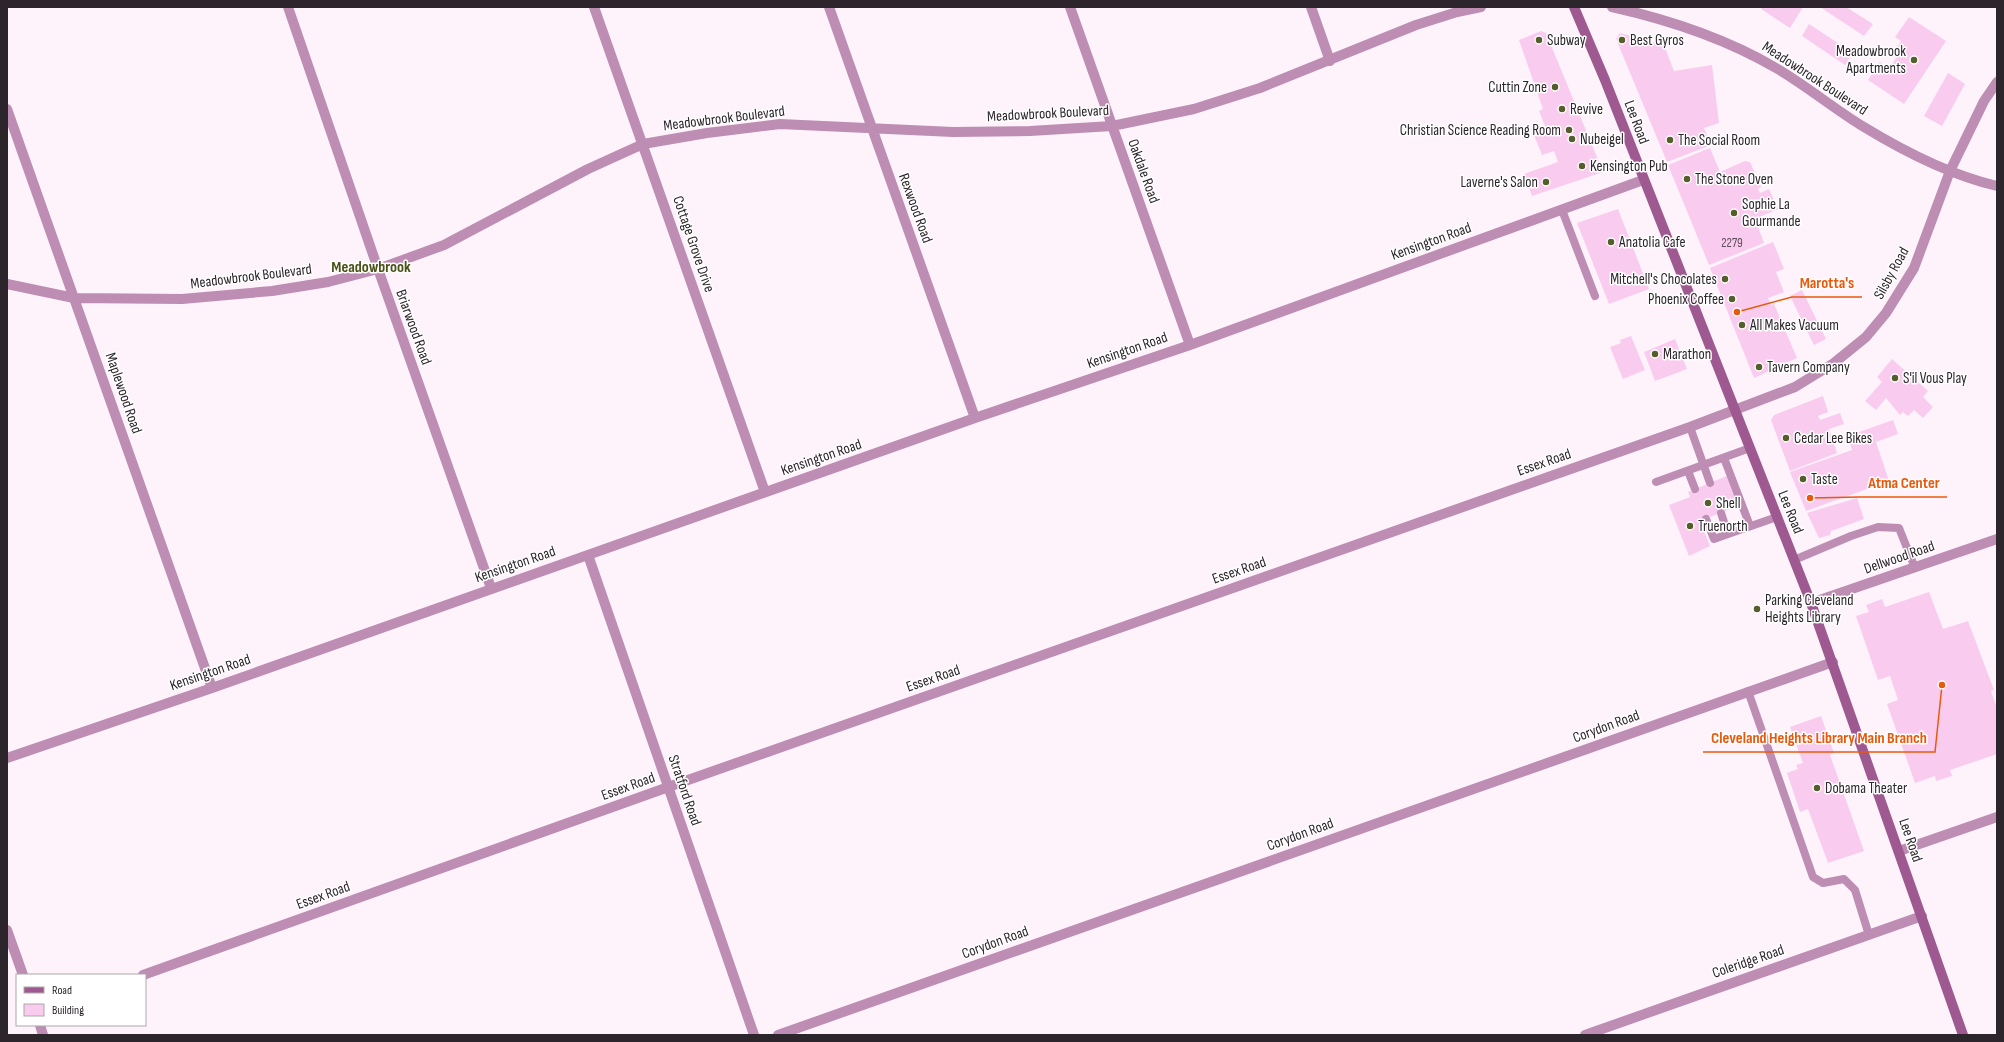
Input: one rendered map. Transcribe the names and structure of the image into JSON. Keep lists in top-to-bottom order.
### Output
{
  "streets": {
    "main road": ["Lee Road"],
    "street": [
      "Meadowbrook Boulevard",
      "Oakdale Road",
      "Rexwood Road",
      "Kensington Road",
      "Cottage Grove Drive",
      "Silsby Road",
      "Briarwood Road",
      "Maplewood Road",
      "Essex Road",
      "Dellwood Road",
      "Corydon Road",
      "Stratford Road",
      "Coleridge Road"
    ]
  },
  "crossings": [
    ["Meadowbrook Boulevard", "Oakdale Road"],
    ["Meadowbrook Boulevard", "Rexwood Road"],
    ["Meadowbrook Boulevard", "Cottage Grove Drive"],
    ["Meadowbrook Boulevard", "Silsby Road"],
    ["Meadowbrook Boulevard", "Briarwood Road"],
    ["Meadowbrook Boulevard", "Maplewood Road"],
    ["Lee Road", "Kensington Road"],
    ["Lee Road", "Silsby Road"],
    ["Lee Road", "Essex Road"],
    ["Lee Road", "Dellwood Road"],
    ["Lee Road", "Corydon Road"],
    ["Lee Road", "Coleridge Road"],
    ["Oakdale Road", "Kensington Road"],
    ["Rexwood Road", "Kensington Road"],
    ["Kensington Road", "Cottage Grove Drive"],
    ["Kensington Road", "Briarwood Road"],
    ["Kensington Road", "Maplewood Road"],
    ["Kensington Road", "Stratford Road"],
    ["Silsby Road", "Essex Road"],
    ["Essex Road", "Stratford Road"]
  ],
  "districts": ["Meadowbrook"],
  "places": [
    "Subway",
    "Best Gyros",
    "Meadowbrook Apartments",
    "Cuttin Zone",
    "Revive",
    "Christian Science Reading Room",
    "Nubeigel",
    "The Social Room",
    "Kensington Pub",
    "The Stone Oven",
    "Laverne's Salon",
    "Sophie La Gourmande",
    "Anatolia Cafe",
    "Mitchell's Chocolates",
    "Phoenix Coffee",
    "Marotta's",
    "All Makes Vacuum",
    "Marathon",
    "Tavern Company",
    "S'il Vous Play",
    "Cedar Lee Bikes",
    "Taste",
    "Atma Center",
    "Shell",
    "Truenorth",
    "Parking Cleveland Heights Library",
    "Cleveland Heights Library Main Branch",
    "Dobama Theater"
  ],
  "house_numbers": ["2279"],
  "legend": ["Road", "Building"]
}
